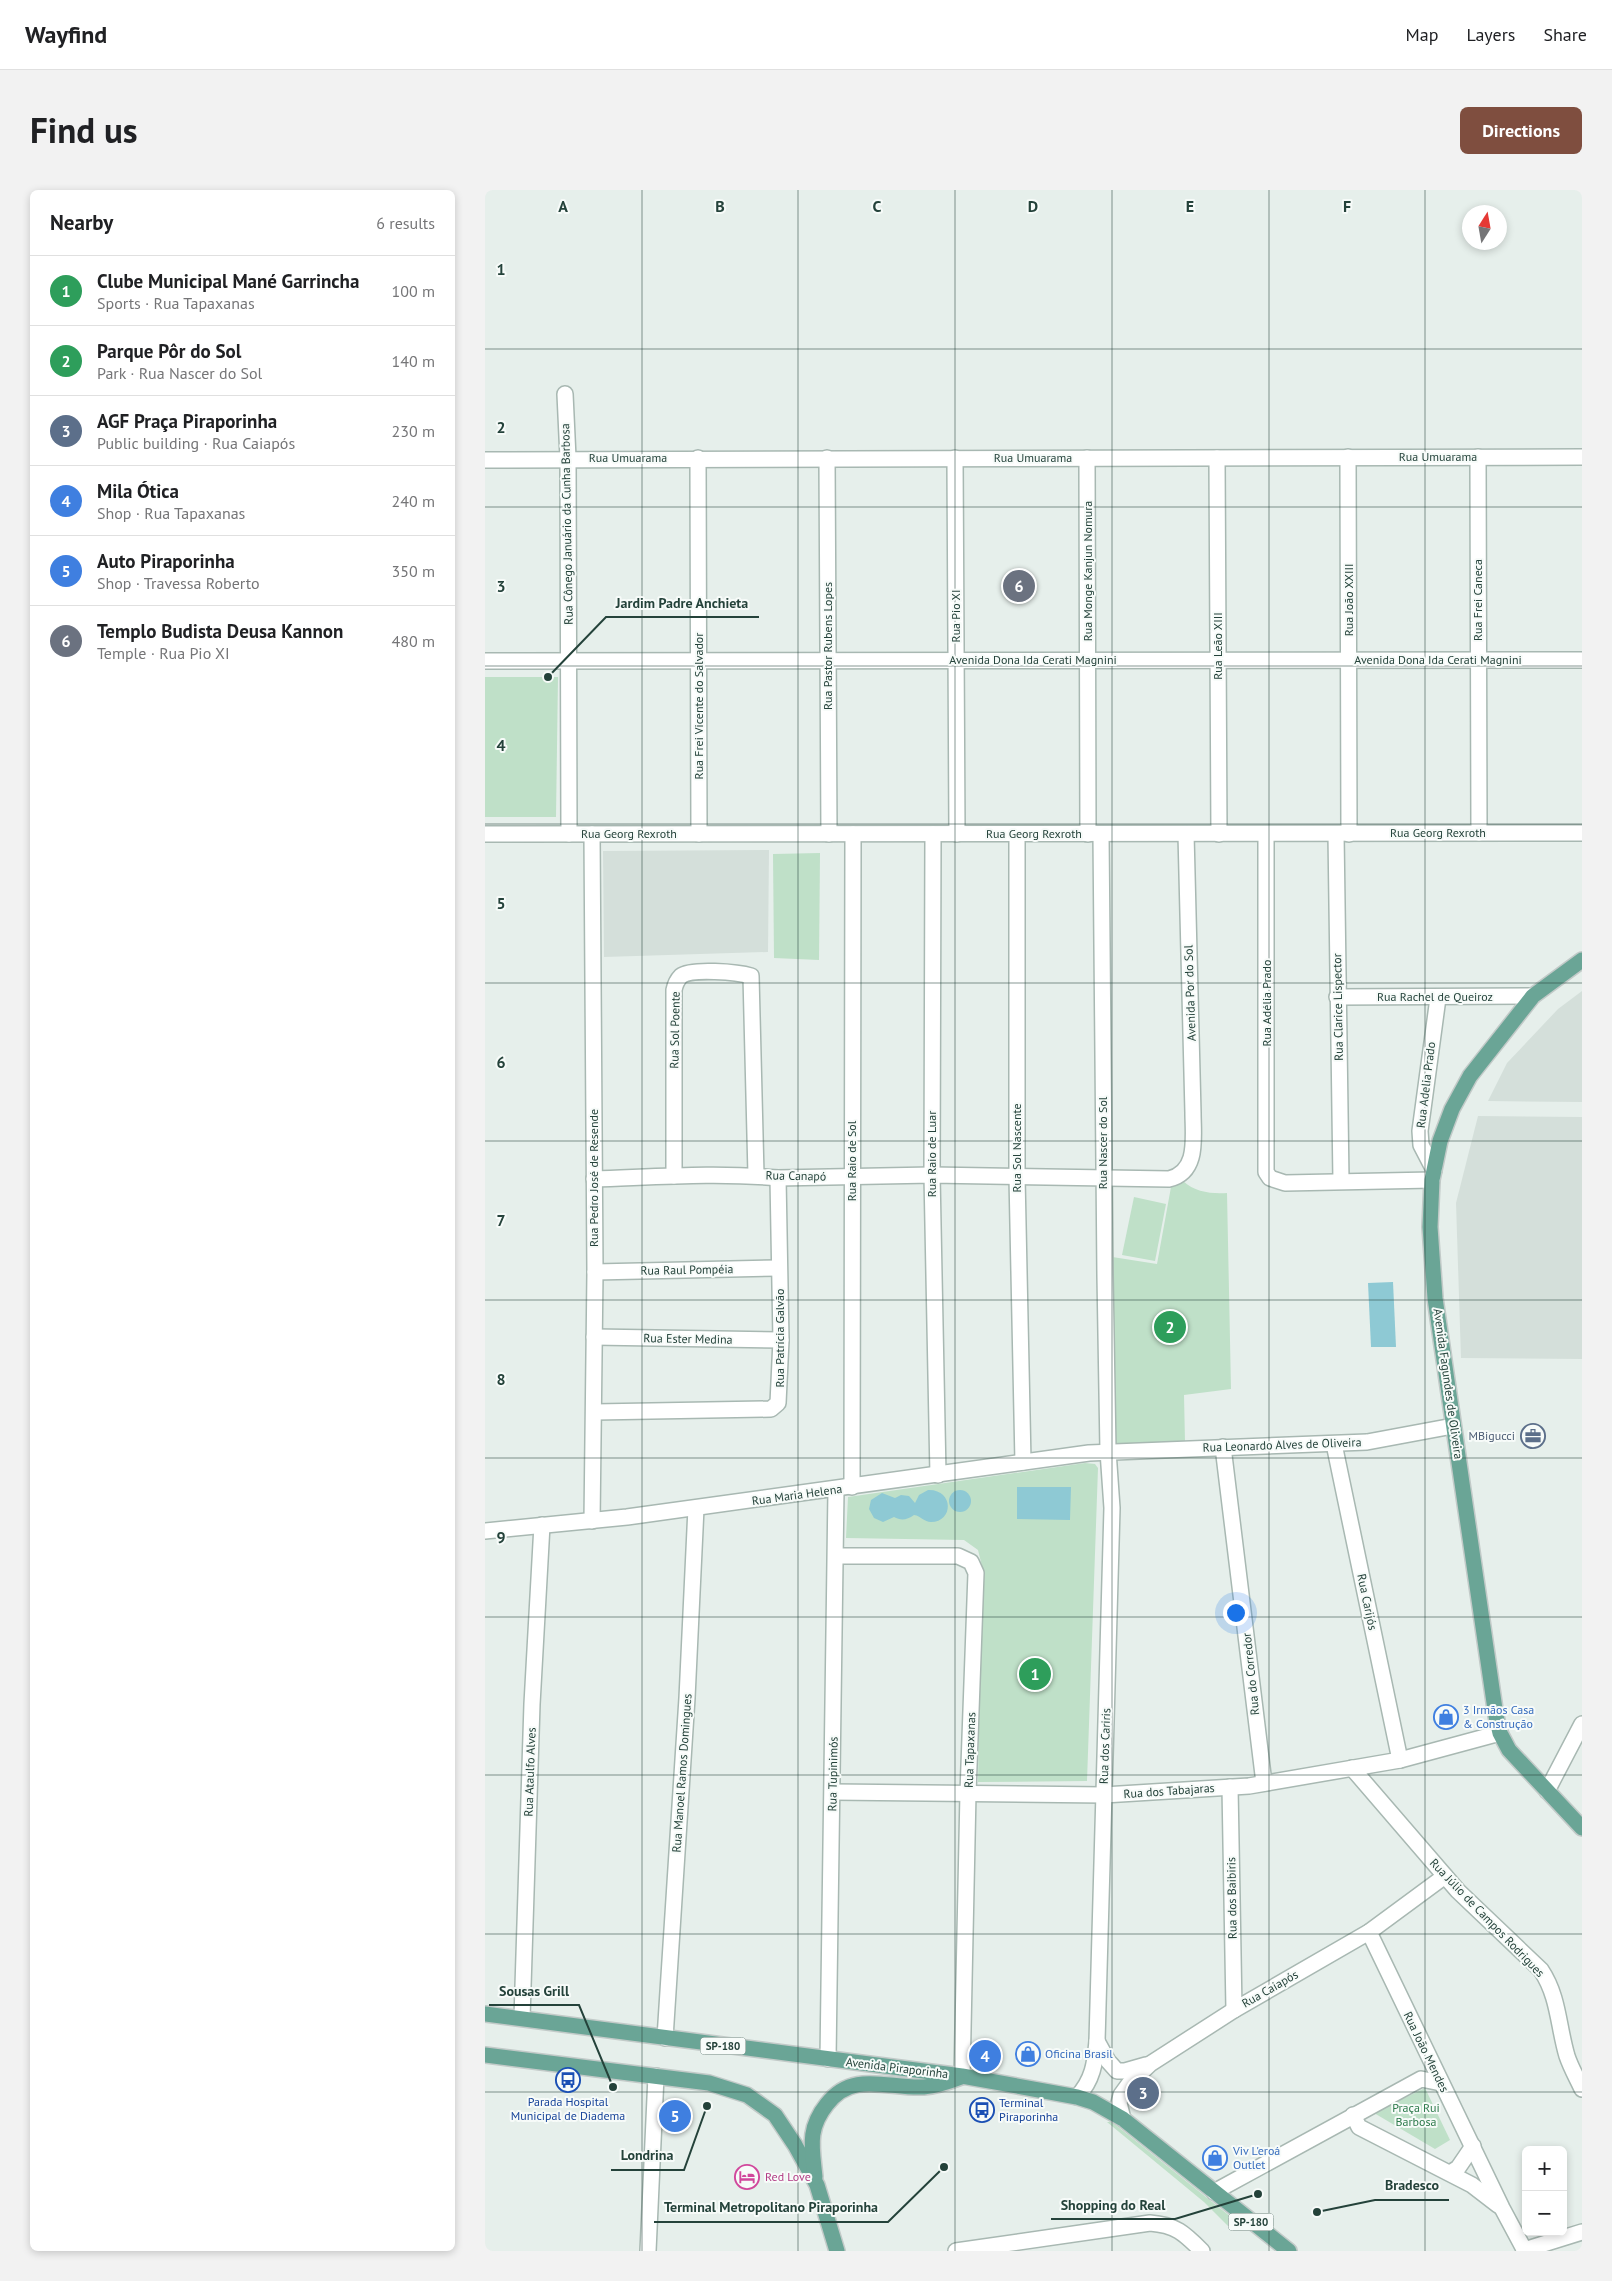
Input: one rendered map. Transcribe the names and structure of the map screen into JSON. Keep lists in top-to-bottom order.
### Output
{
  "streets": {
    "main road": ["Avenida Fagundes de Oliveira", "SP-180", "Avenida Piraporinha"],
    "street": [
      "Rua Umuarama",
      "Rua Cônego Januário da Cunha Barbosa",
      "Rua Monge Kanjun Nomura",
      "Rua João XXIII",
      "Rua Frei Caneca",
      "Rua Pio XI",
      "Rua Pastor Rubens Lopes",
      "Rua Leão XIII",
      "Avenida Dona Ida Cerati Magnini",
      "Rua Frei Vicente do Salvador",
      "Rua Georg Rexroth",
      "Avenida Por do Sol",
      "Rua Rachel de Queiroz",
      "Rua Adélia Prado",
      "Rua Clarice Lispector",
      "Rua Sol Poente",
      "Rua Adelia Prado",
      "Rua Nascer do Sol",
      "Rua Sol Nascente",
      "Rua Raio de Luar",
      "Rua Raio de Sol",
      "Rua Canapó",
      "Rua Pedro José de Resende",
      "Rua Raul Pompéia",
      "Rua Patrícia Galvão",
      "Rua Ester Medina",
      "Rua Leonardo Alves de Oliveira",
      "Rua Maria Helena",
      "Rua Carijós",
      "Rua do Corredor",
      "Rua dos Cariris",
      "Rua Tapaxanas",
      "Rua Ataulfo Alves",
      "Rua Manoel Ramos Domingues",
      "Rua Tupinimós",
      "Rua dos Tabajaras",
      "Rua dos Baibiris",
      "Rua Júlio de Campos Rodrigues",
      "Rua Caiapós",
      "Rua João Mendes"
    ]
  },
  "crossings": [
    ["Rua Umuarama", "Rua Cônego Januário da Cunha Barbosa"],
    ["Rua Umuarama", "Rua Monge Kanjun Nomura"],
    ["Rua Umuarama", "Rua João XXIII"],
    ["Rua Umuarama", "Rua Frei Caneca"],
    ["Rua Umuarama", "Rua Pio XI"],
    ["Rua Umuarama", "Rua Pastor Rubens Lopes"],
    ["Rua Umuarama", "Rua Leão XIII"],
    ["Rua Umuarama", "Rua Frei Vicente do Salvador"],
    ["Rua Cônego Januário da Cunha Barbosa", "Avenida Dona Ida Cerati Magnini"],
    ["Rua Cônego Januário da Cunha Barbosa", "Rua Georg Rexroth"],
    ["Rua Monge Kanjun Nomura", "Avenida Dona Ida Cerati Magnini"],
    ["Rua Monge Kanjun Nomura", "Rua Georg Rexroth"],
    ["Rua Monge Kanjun Nomura", "Rua Nascer do Sol"],
    ["Rua João XXIII", "Avenida Dona Ida Cerati Magnini"],
    ["Rua João XXIII", "Rua Georg Rexroth"],
    ["Rua João XXIII", "Rua Clarice Lispector"],
    ["Rua Frei Caneca", "Avenida Dona Ida Cerati Magnini"],
    ["Rua Frei Caneca", "Rua Georg Rexroth"],
    ["Rua Pio XI", "Avenida Dona Ida Cerati Magnini"],
    ["Rua Pio XI", "Rua Georg Rexroth"],
    ["Rua Pastor Rubens Lopes", "Avenida Dona Ida Cerati Magnini"],
    ["Rua Pastor Rubens Lopes", "Rua Georg Rexroth"],
    ["Rua Leão XIII", "Avenida Dona Ida Cerati Magnini"],
    ["Rua Leão XIII", "Rua Georg Rexroth"],
    ["Avenida Dona Ida Cerati Magnini", "Rua Frei Vicente do Salvador"],
    ["Rua Frei Vicente do Salvador", "Rua Georg Rexroth"],
    ["Rua Georg Rexroth", "Avenida Por do Sol"],
    ["Rua Georg Rexroth", "Rua Adélia Prado"],
    ["Rua Georg Rexroth", "Rua Clarice Lispector"],
    ["Rua Georg Rexroth", "Rua Nascer do Sol"],
    ["Rua Georg Rexroth", "Rua Sol Nascente"],
    ["Rua Georg Rexroth", "Rua Raio de Luar"],
    ["Rua Georg Rexroth", "Rua Raio de Sol"],
    ["Rua Georg Rexroth", "Rua Pedro José de Resende"],
    ["Avenida Por do Sol", "Rua Canapó"],
    ["Rua Rachel de Queiroz", "Rua Clarice Lispector"],
    ["Rua Rachel de Queiroz", "Rua Adelia Prado"],
    ["Rua Rachel de Queiroz", "Avenida Fagundes de Oliveira"],
    ["Rua Adélia Prado", "Rua Clarice Lispector"],
    ["Rua Sol Poente", "Rua Canapó"],
    ["Rua Adelia Prado", "Avenida Fagundes de Oliveira"],
    ["Rua Nascer do Sol", "Rua Canapó"],
    ["Rua Nascer do Sol", "Rua Leonardo Alves de Oliveira"],
    ["Rua Nascer do Sol", "Rua Maria Helena"],
    ["Rua Nascer do Sol", "Rua dos Cariris"],
    ["Rua Sol Nascente", "Rua Canapó"],
    ["Rua Sol Nascente", "Rua Maria Helena"],
    ["Rua Raio de Luar", "Rua Canapó"],
    ["Rua Raio de Luar", "Rua Maria Helena"],
    ["Rua Raio de Sol", "Rua Canapó"],
    ["Rua Raio de Sol", "Rua Maria Helena"],
    ["Rua Canapó", "Rua Pedro José de Resende"],
    ["Rua Canapó", "Rua Patrícia Galvão"],
    ["Rua Pedro José de Resende", "Rua Raul Pompéia"],
    ["Rua Pedro José de Resende", "Rua Patrícia Galvão"],
    ["Rua Pedro José de Resende", "Rua Ester Medina"],
    ["Rua Pedro José de Resende", "Rua Maria Helena"],
    ["Rua Raul Pompéia", "Rua Patrícia Galvão"],
    ["Rua Patrícia Galvão", "Rua Ester Medina"],
    ["Avenida Fagundes de Oliveira", "Rua Leonardo Alves de Oliveira"],
    ["Avenida Fagundes de Oliveira", "Rua dos Tabajaras"],
    ["Rua Leonardo Alves de Oliveira", "Rua Maria Helena"],
    ["Rua Leonardo Alves de Oliveira", "Rua Carijós"],
    ["Rua Leonardo Alves de Oliveira", "Rua do Corredor"],
    ["Rua Leonardo Alves de Oliveira", "Rua dos Cariris"],
    ["Rua Maria Helena", "Rua dos Cariris"],
    ["Rua Maria Helena", "Rua Ataulfo Alves"],
    ["Rua Maria Helena", "Rua Manoel Ramos Domingues"],
    ["Rua Maria Helena", "Rua Tupinimós"],
    ["Rua Carijós", "Rua dos Tabajaras"],
    ["Rua do Corredor", "Rua dos Tabajaras"],
    ["Rua dos Cariris", "Rua dos Tabajaras"],
    ["Rua dos Cariris", "Avenida Piraporinha"],
    ["Rua Tapaxanas", "Rua Tupinimós"],
    ["Rua Tapaxanas", "Rua dos Tabajaras"],
    ["Rua Tapaxanas", "Avenida Piraporinha"],
    ["Rua Ataulfo Alves", "Avenida Piraporinha"],
    ["Rua Manoel Ramos Domingues", "Avenida Piraporinha"],
    ["Rua Tupinimós", "Rua dos Tabajaras"],
    ["Rua Tupinimós", "Avenida Piraporinha"],
    ["Rua dos Tabajaras", "Rua dos Baibiris"],
    ["Rua dos Tabajaras", "Rua Júlio de Campos Rodrigues"],
    ["Rua dos Baibiris", "Rua Caiapós"],
    ["Rua Júlio de Campos Rodrigues", "Rua Caiapós"],
    ["Rua Caiapós", "Rua João Mendes"],
    ["Rua Caiapós", "Avenida Piraporinha"]
  ],
  "parks": ["Praça Rui Barbosa"],
  "places": {
    "other": [
      "Jardim Padre Anchieta",
      "Sousas Grill",
      "Londrina",
      "Terminal Metropolitano Piraporinha",
      "Shopping do Real",
      "Bradesco"
    ],
    "office": ["MBigucci"],
    "shop": ["3 Irmãos Casa & Construção", "Oficina Brasil", "Viv L'eroá Outlet"],
    "bus stop": ["Parada Hospital Municipal de Diadema", "Terminal Piraporinha"],
    "hotel": ["Red Love"]
  },
  "north": "top",
  "page": {
    "header": "Wayfind",
    "nav": ["Map", "Layers", "Share"],
    "title": "Find us",
    "buttons": "Directions",
    "heading": ["Nearby", "6 results"],
    "list": [
      {
        "mark": "1",
        "name": "Clube Municipal Mané Garrincha",
        "note": "Sports · Rua Tapaxanas",
        "value": "100 m"
      },
      {
        "mark": "2",
        "name": "Parque Pôr do Sol",
        "note": "Park · Rua Nascer do Sol",
        "value": "140 m"
      },
      {
        "mark": "3",
        "name": "AGF Praça Piraporinha",
        "note": "Public building · Rua Caiapós",
        "value": "230 m"
      },
      {
        "mark": "4",
        "name": "Mila Ótica",
        "note": "Shop · Rua Tapaxanas",
        "value": "240 m"
      },
      {
        "mark": "5",
        "name": "Auto Piraporinha",
        "note": "Shop · Travessa Roberto",
        "value": "350 m"
      },
      {
        "mark": "6",
        "name": "Templo Budista Deusa Kannon",
        "note": "Temple · Rua Pio XI",
        "value": "480 m"
      }
    ],
    "pins": [
      "6",
      "2",
      "1",
      "4",
      "3",
      "5"
    ],
    "map_buttons": ["+", "−"]
  },
  "grid": {
    "columns": [
      "A",
      "B",
      "C",
      "D",
      "E",
      "F"
    ],
    "rows": [
      "1",
      "2",
      "3",
      "4",
      "5",
      "6",
      "7",
      "8",
      "9"
    ]
  }
}
